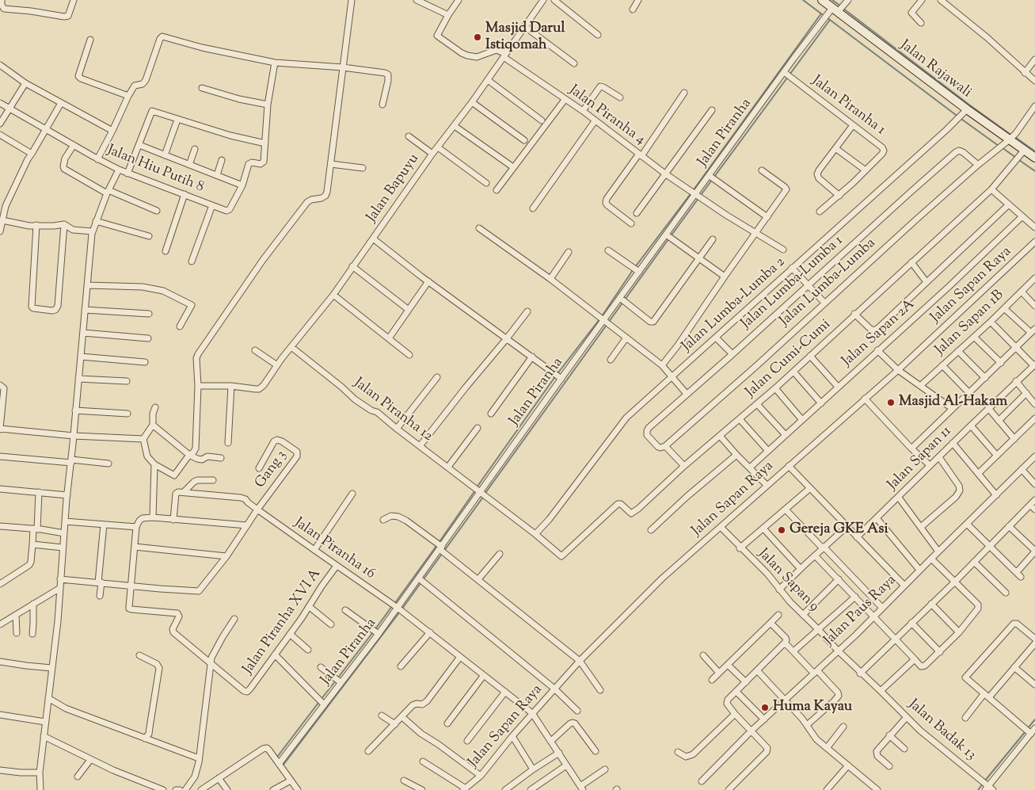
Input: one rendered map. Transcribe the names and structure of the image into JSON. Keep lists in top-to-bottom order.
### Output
{
  "streets": {
    "main road": ["Jalan Rajawali"],
    "street": [
      "Jalan Piranha 1",
      "Jalan Piranha 4",
      "Jalan Piranha",
      "Jalan Hiu Putih 8",
      "Jalan Bapuyu",
      "Jalan Lumba-Lumba 1",
      "Jalan Lumba-Lumba",
      "Jalan Sapan Raya",
      "Jalan Lumba-Lumba 2",
      "Jalan Sapan 1B",
      "Jalan Sapan 2A",
      "Jalan Cumi-Cumi",
      "Jalan Piranha 12",
      "Jalan Sapan 11",
      "Gang 3",
      "Jalan Piranha 16",
      "Jalan Sapan 9",
      "Jalan Paus Raya",
      "Jalan Piranha XVI A",
      "Jalan Badak 13"
    ]
  },
  "crossings": [
    ["Jalan Rajawali", "Jalan Piranha"],
    ["Jalan Rajawali", "Jalan Lumba-Lumba"],
    ["Jalan Rajawali", "Jalan Lumba-Lumba 2"],
    ["Jalan Rajawali", "Jalan Cumi-Cumi"],
    ["Jalan Piranha 1", "Jalan Piranha"],
    ["Jalan Piranha 4", "Jalan Piranha"],
    ["Jalan Piranha 4", "Jalan Bapuyu"],
    ["Jalan Piranha", "Jalan Bapuyu"],
    ["Jalan Piranha", "Jalan Piranha 12"],
    ["Jalan Piranha", "Jalan Piranha 16"],
    ["Jalan Lumba-Lumba 1", "Jalan Lumba-Lumba"],
    ["Jalan Sapan Raya", "Jalan Piranha 16"],
    ["Jalan Sapan Raya", "Jalan Sapan 9"],
    ["Jalan Lumba-Lumba 2", "Jalan Piranha 12"],
    ["Jalan Cumi-Cumi", "Jalan Piranha 12"],
    ["Gang 3", "Jalan Piranha 16"],
    ["Jalan Piranha 16", "Jalan Piranha XVI A"],
    ["Jalan Sapan 9", "Jalan Paus Raya"],
    ["Jalan Sapan 9", "Jalan Badak 13"],
    ["Jalan Paus Raya", "Jalan Badak 13"]
  ],
  "places": [
    "Masjid Darul Istiqomah",
    "Masjid Al-Hakam",
    "Gereja GKE Asi",
    "Huma Kayau"
  ]
}
